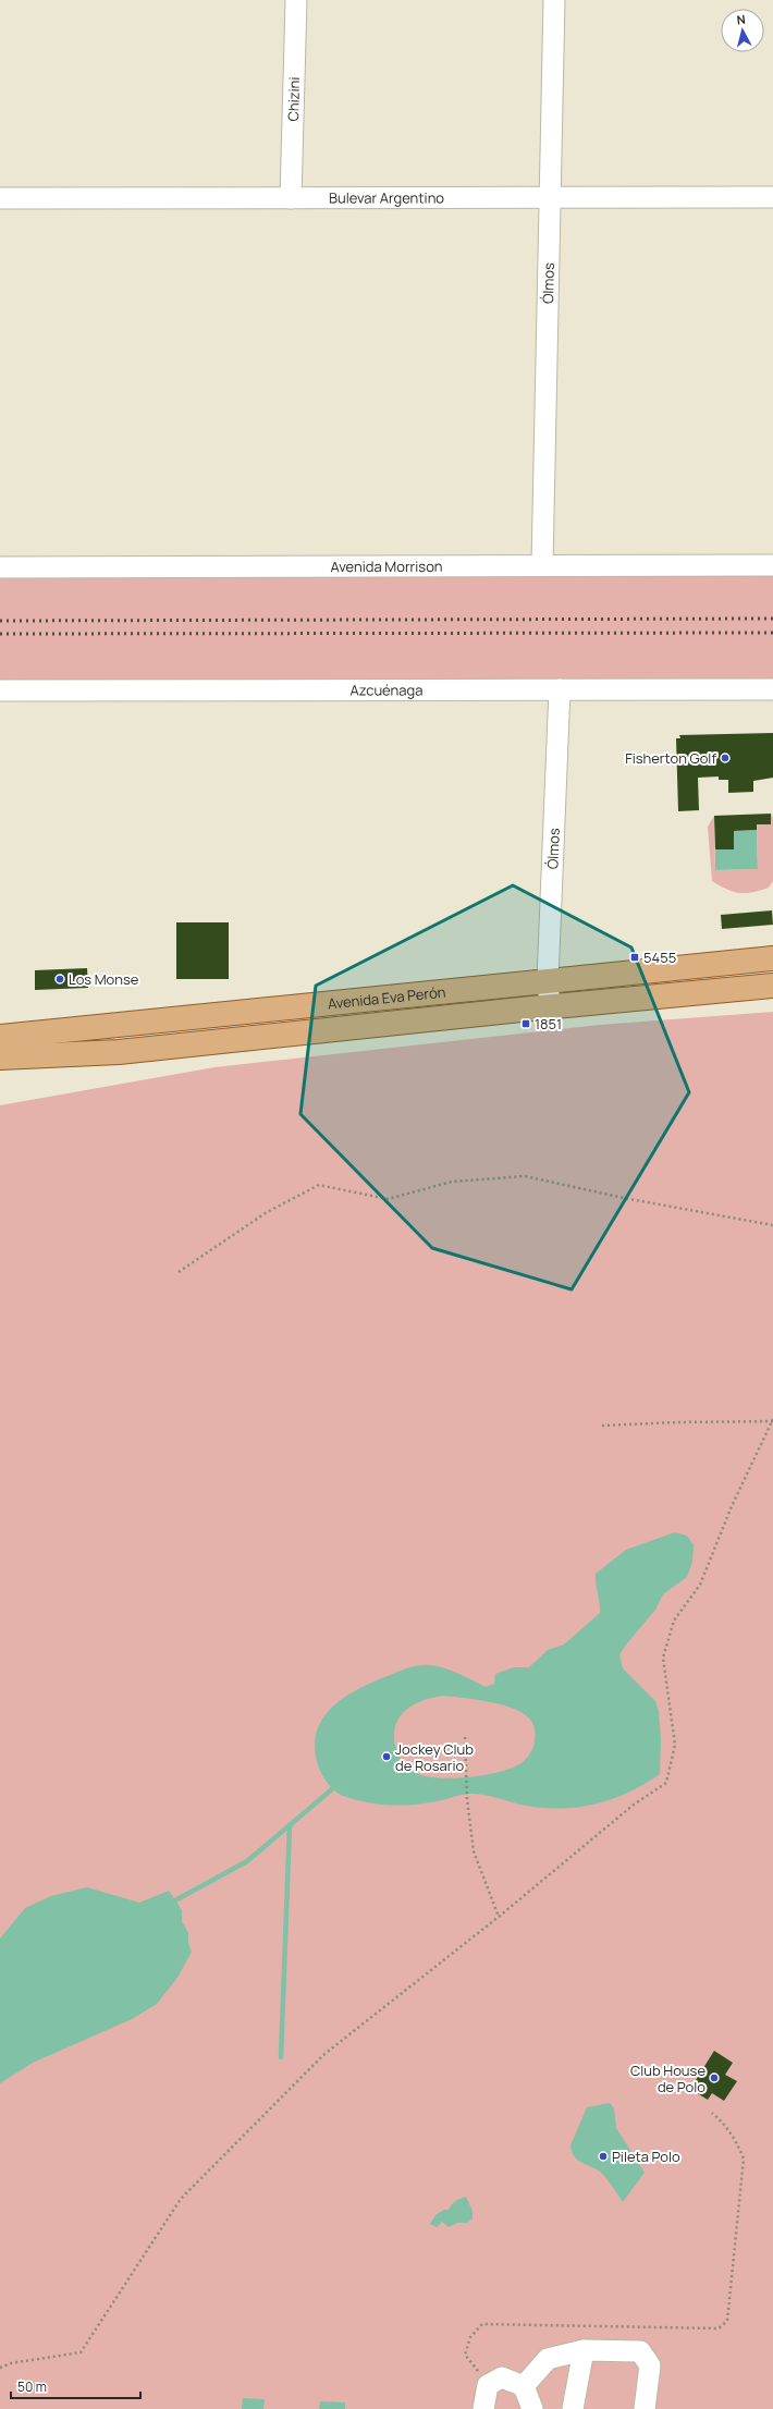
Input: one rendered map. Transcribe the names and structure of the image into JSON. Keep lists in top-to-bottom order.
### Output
{
  "streets": {
    "main road": ["Avenida Eva Perón"],
    "street": [
      "Chizini",
      "Bulevar Argentino",
      "Ólmos",
      "Avenida Morrison",
      "Azcuénaga"
    ]
  },
  "crossings": [
    ["Chizini", "Bulevar Argentino"],
    ["Bulevar Argentino", "Ólmos"],
    ["Ólmos", "Avenida Morrison"],
    ["Ólmos", "Azcuénaga"],
    ["Ólmos", "Avenida Eva Perón"]
  ],
  "places": {
    "other": [
      "Fisherton Golf",
      "Los Monse",
      "Jockey Club de Rosario",
      "Club House de Polo",
      "Pileta Polo"
    ],
    "transit": ["5455", "1851"]
  },
  "scale_bar": "50 m",
  "north": "top"
}
